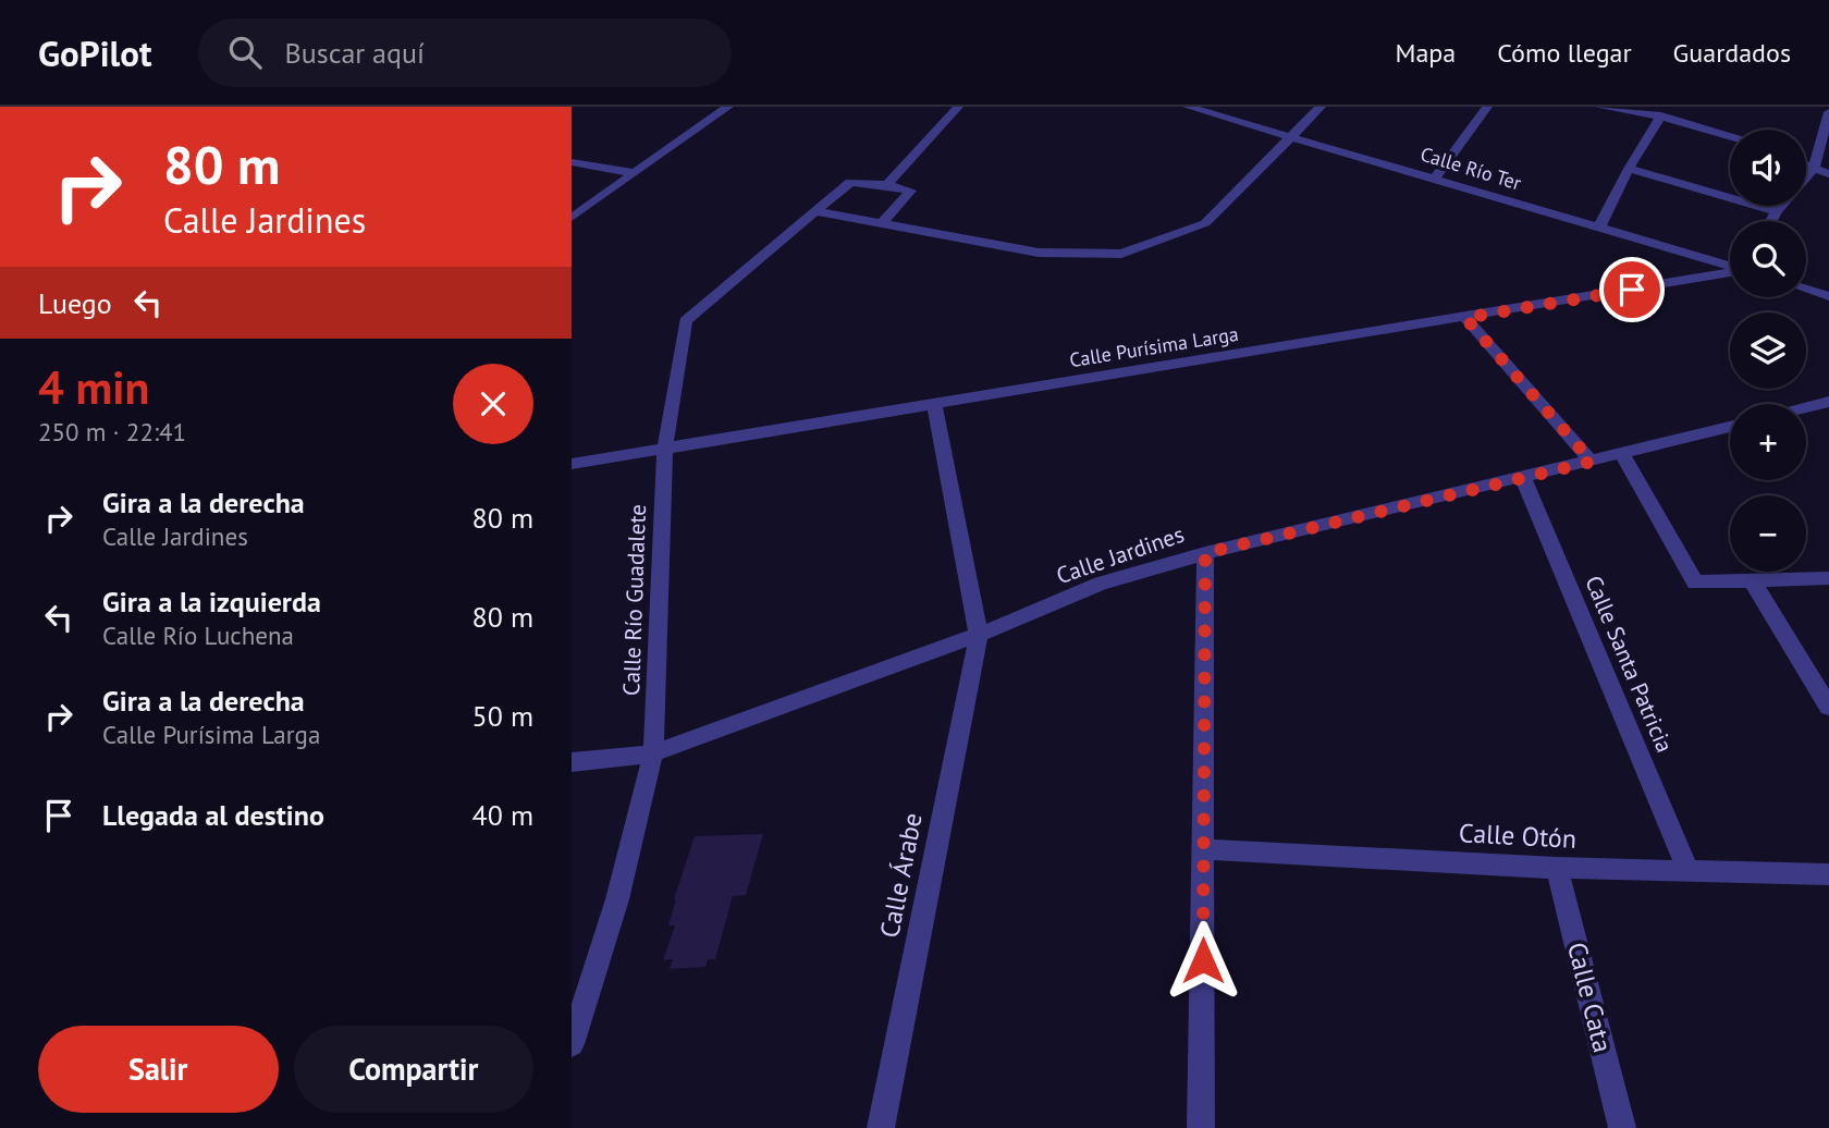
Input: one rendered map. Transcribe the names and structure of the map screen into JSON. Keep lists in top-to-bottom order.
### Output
{
  "streets": {
    "street": [
      "Calle Río Ter",
      "Calle Purísima Larga",
      "Calle Jardines",
      "Calle Río Guadalete",
      "Calle Santa Patricia",
      "Calle Otón",
      "Calle Árabe",
      "Calle Cata"
    ]
  },
  "crossings": [
    ["Calle Purísima Larga", "Calle Río Guadalete"],
    ["Calle Jardines", "Calle Río Guadalete"],
    ["Calle Jardines", "Calle Santa Patricia"],
    ["Calle Jardines", "Calle Árabe"],
    ["Calle Santa Patricia", "Calle Otón"],
    ["Calle Otón", "Calle Cata"]
  ],
  "page": {
    "header": "GoPilot",
    "search": "Buscar aquí",
    "nav": ["Mapa", "Cómo llegar", "Guardados"],
    "turn": ["80 m", "Calle Jardines"],
    "map_buttons": ["+", "−"],
    "then": "Luego",
    "heading": ["4 min", "250 m · 22:41"],
    "list": [
      {
        "name": "Gira a la derecha",
        "note": "Calle Jardines",
        "value": "80 m"
      },
      {
        "name": "Gira a la izquierda",
        "note": "Calle Río Luchena",
        "value": "80 m"
      },
      {
        "name": "Gira a la derecha",
        "note": "Calle Purísima Larga",
        "value": "50 m"
      },
      {
        "name": "Llegada al destino",
        "value": "40 m"
      }
    ],
    "buttons": ["Salir", "Compartir"]
  }
}
